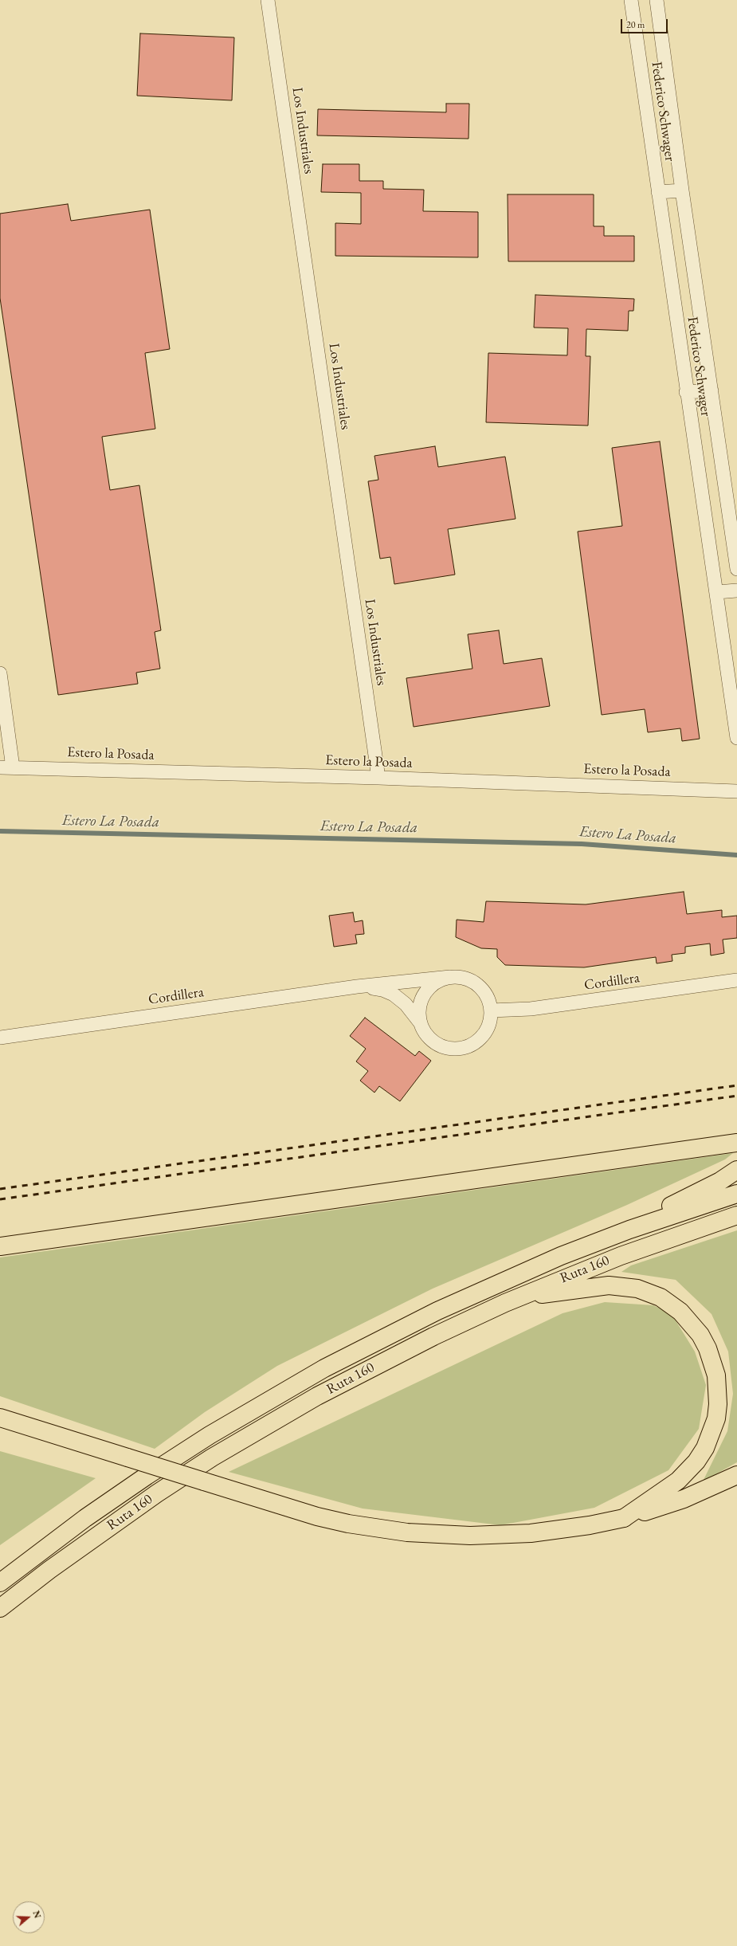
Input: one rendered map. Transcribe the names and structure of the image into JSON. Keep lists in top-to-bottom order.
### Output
{
  "streets": {
    "main road": ["Ruta 160"],
    "street": [
      "Federico Schwager",
      "Los Industriales",
      "Estero la Posada",
      "Cordillera"
    ]
  },
  "crossings": [
    ["Los Industriales", "Estero la Posada"]
  ],
  "water": ["Estero La Posada"],
  "scale_bar": "20 m",
  "north": "right"
}
